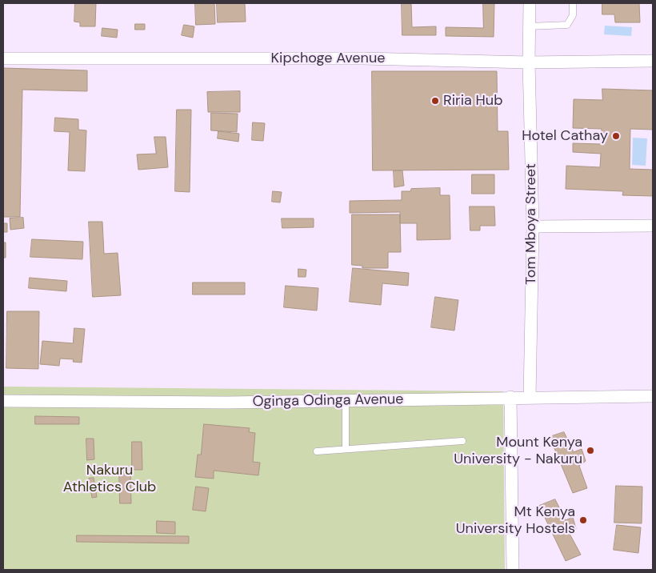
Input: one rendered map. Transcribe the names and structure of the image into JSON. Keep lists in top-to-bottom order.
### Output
{
  "streets": {
    "street": ["Kipchoge Avenue", "Tom Mboya Street", "Oginga Odinga Avenue"]
  },
  "crossings": [
    ["Kipchoge Avenue", "Tom Mboya Street"],
    ["Tom Mboya Street", "Oginga Odinga Avenue"]
  ],
  "parks": ["Nakuru Athletics Club"],
  "places": [
    "Riria Hub",
    "Hotel Cathay",
    "Mount Kenya University - Nakuru",
    "Mt Kenya University Hostels"
  ]
}
